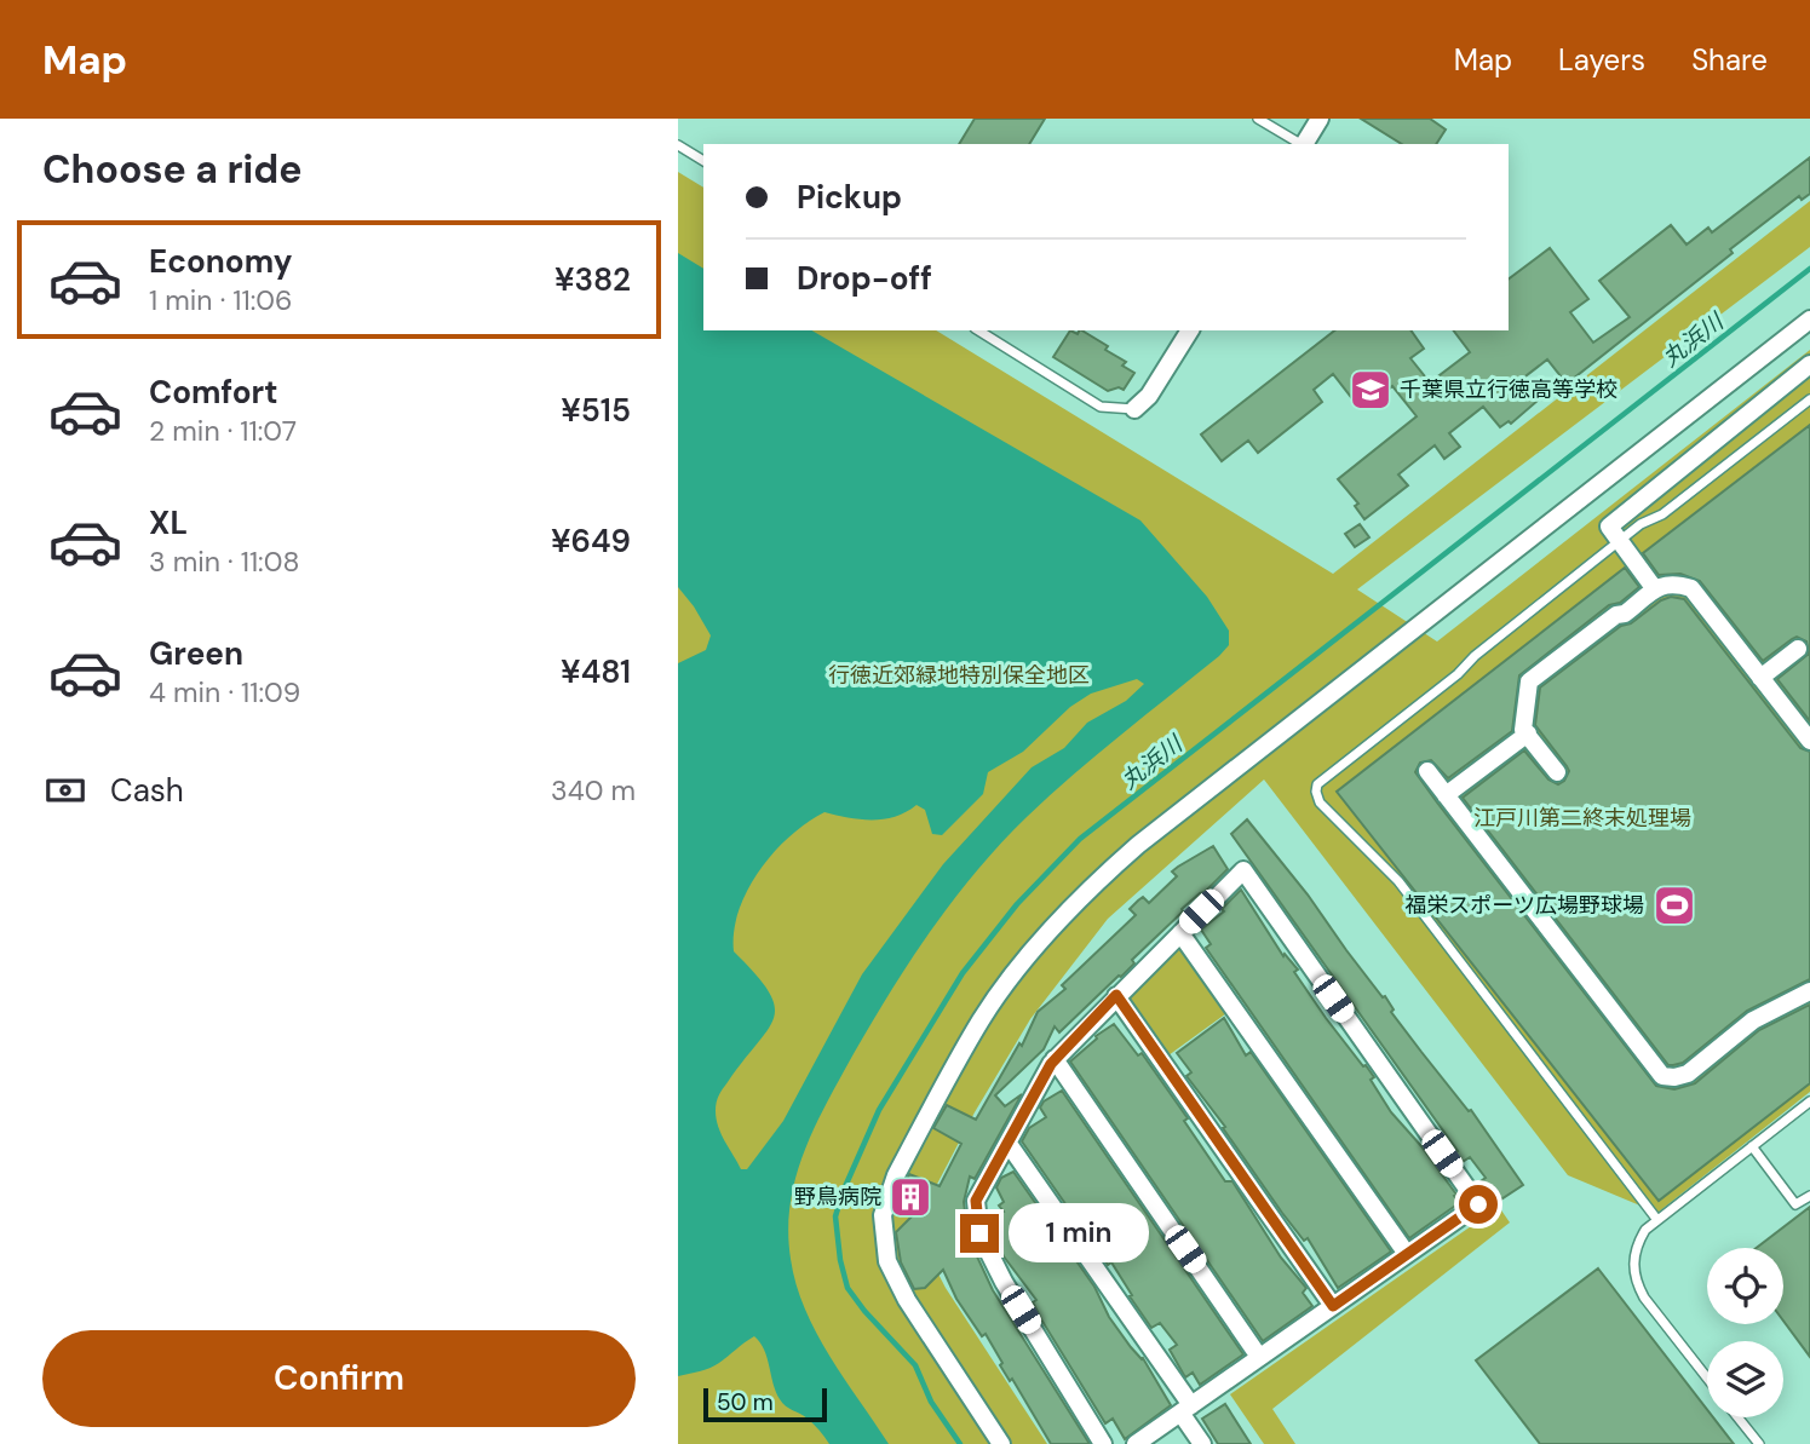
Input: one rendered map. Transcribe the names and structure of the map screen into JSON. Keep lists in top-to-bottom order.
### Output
{
  "water": ["丸浜川"],
  "parks": ["行徳近郊緑地特別保全地区", "江戸川第二終末処理場"],
  "places": {
    "school or university": ["千葉県立行徳高等学校"],
    "sports": ["福栄スポーツ広場野球場"],
    "building": ["野鳥病院"]
  },
  "scale_bar": "50 m",
  "page": {
    "header": "Map",
    "nav": ["Map", "Layers", "Share"],
    "heading": "Choose a ride",
    "banner": ["Pickup", "Drop-off"],
    "list": [
      {
        "name": "Economy",
        "note": "1 min · 11:06",
        "value": "¥382"
      },
      {
        "name": "Comfort",
        "note": "2 min · 11:07",
        "value": "¥515"
      },
      {
        "name": "XL",
        "note": "3 min · 11:08",
        "value": "¥649"
      },
      {
        "name": "Green",
        "note": "4 min · 11:09",
        "value": "¥481"
      }
    ],
    "pay": ["Cash", "340 m"],
    "bubble": "1 min",
    "buttons": "Confirm",
    "scale": "50 m"
  }
}
